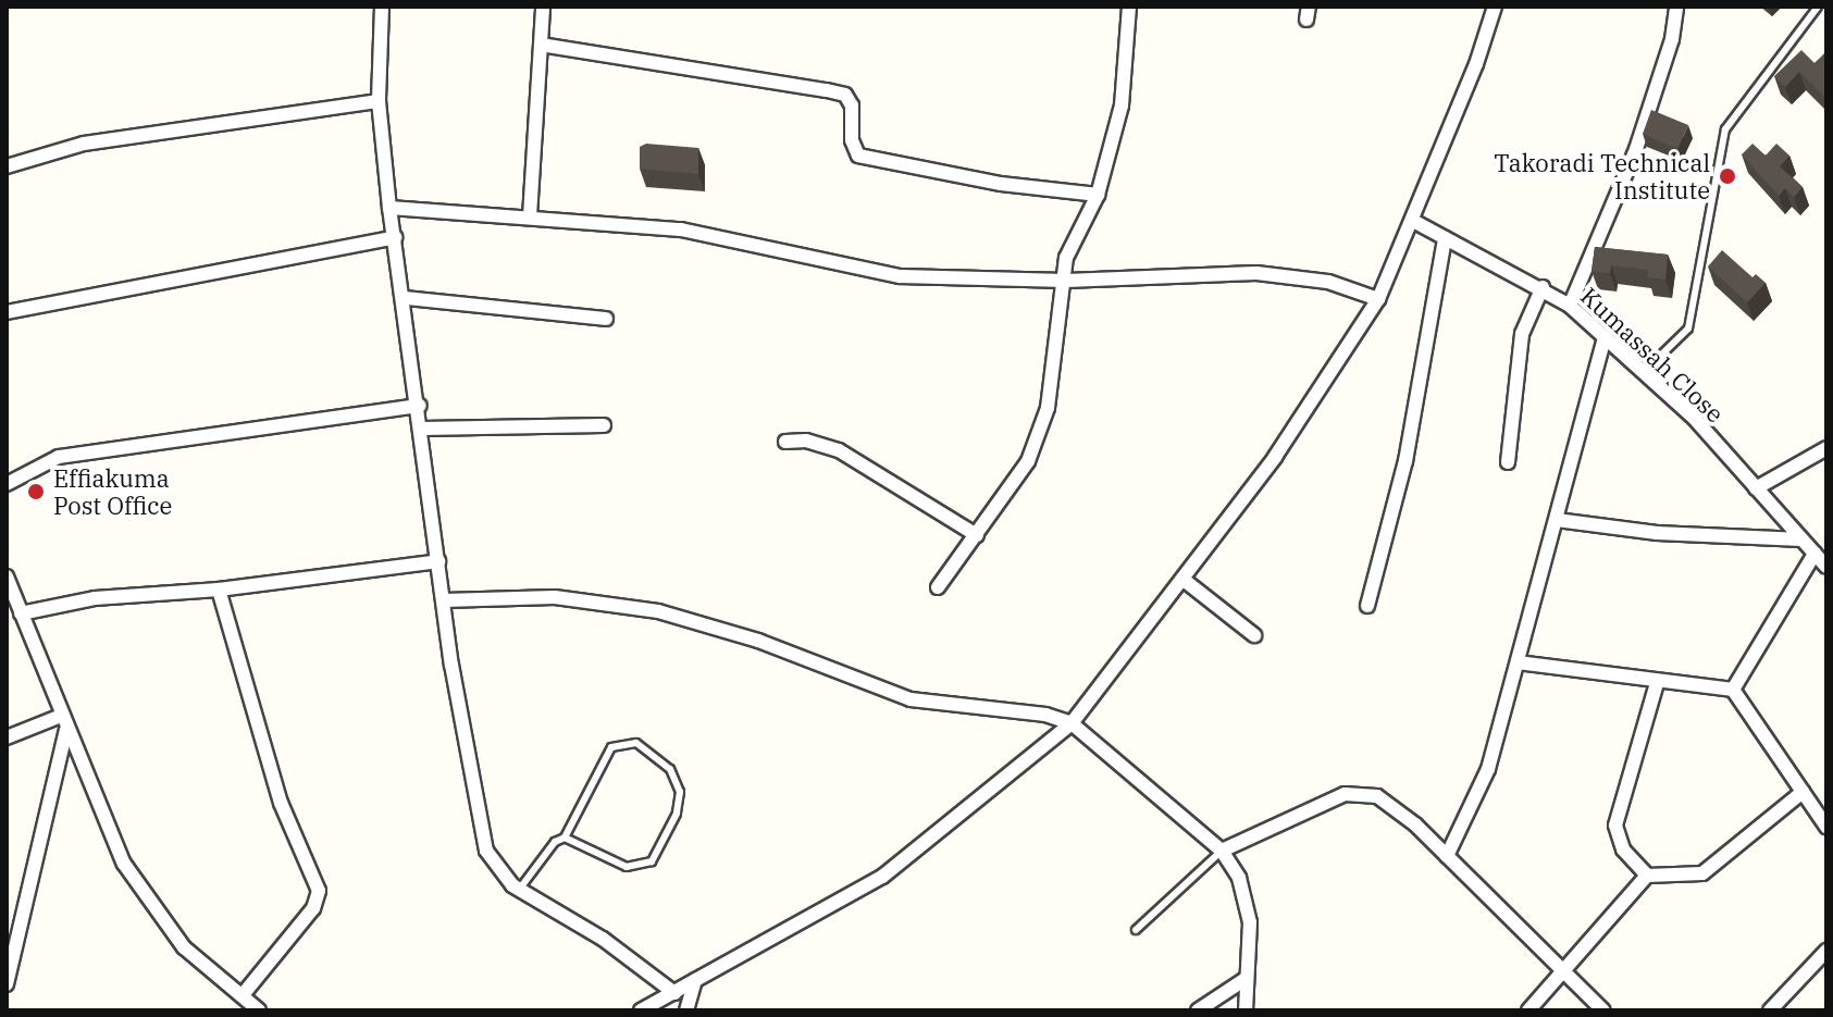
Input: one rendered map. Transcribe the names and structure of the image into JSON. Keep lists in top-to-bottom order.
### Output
{
  "streets": {
    "street": ["Kumassah Close"]
  },
  "places": ["Takoradi Technical Institute", "Effiakuma Post Office"]
}
